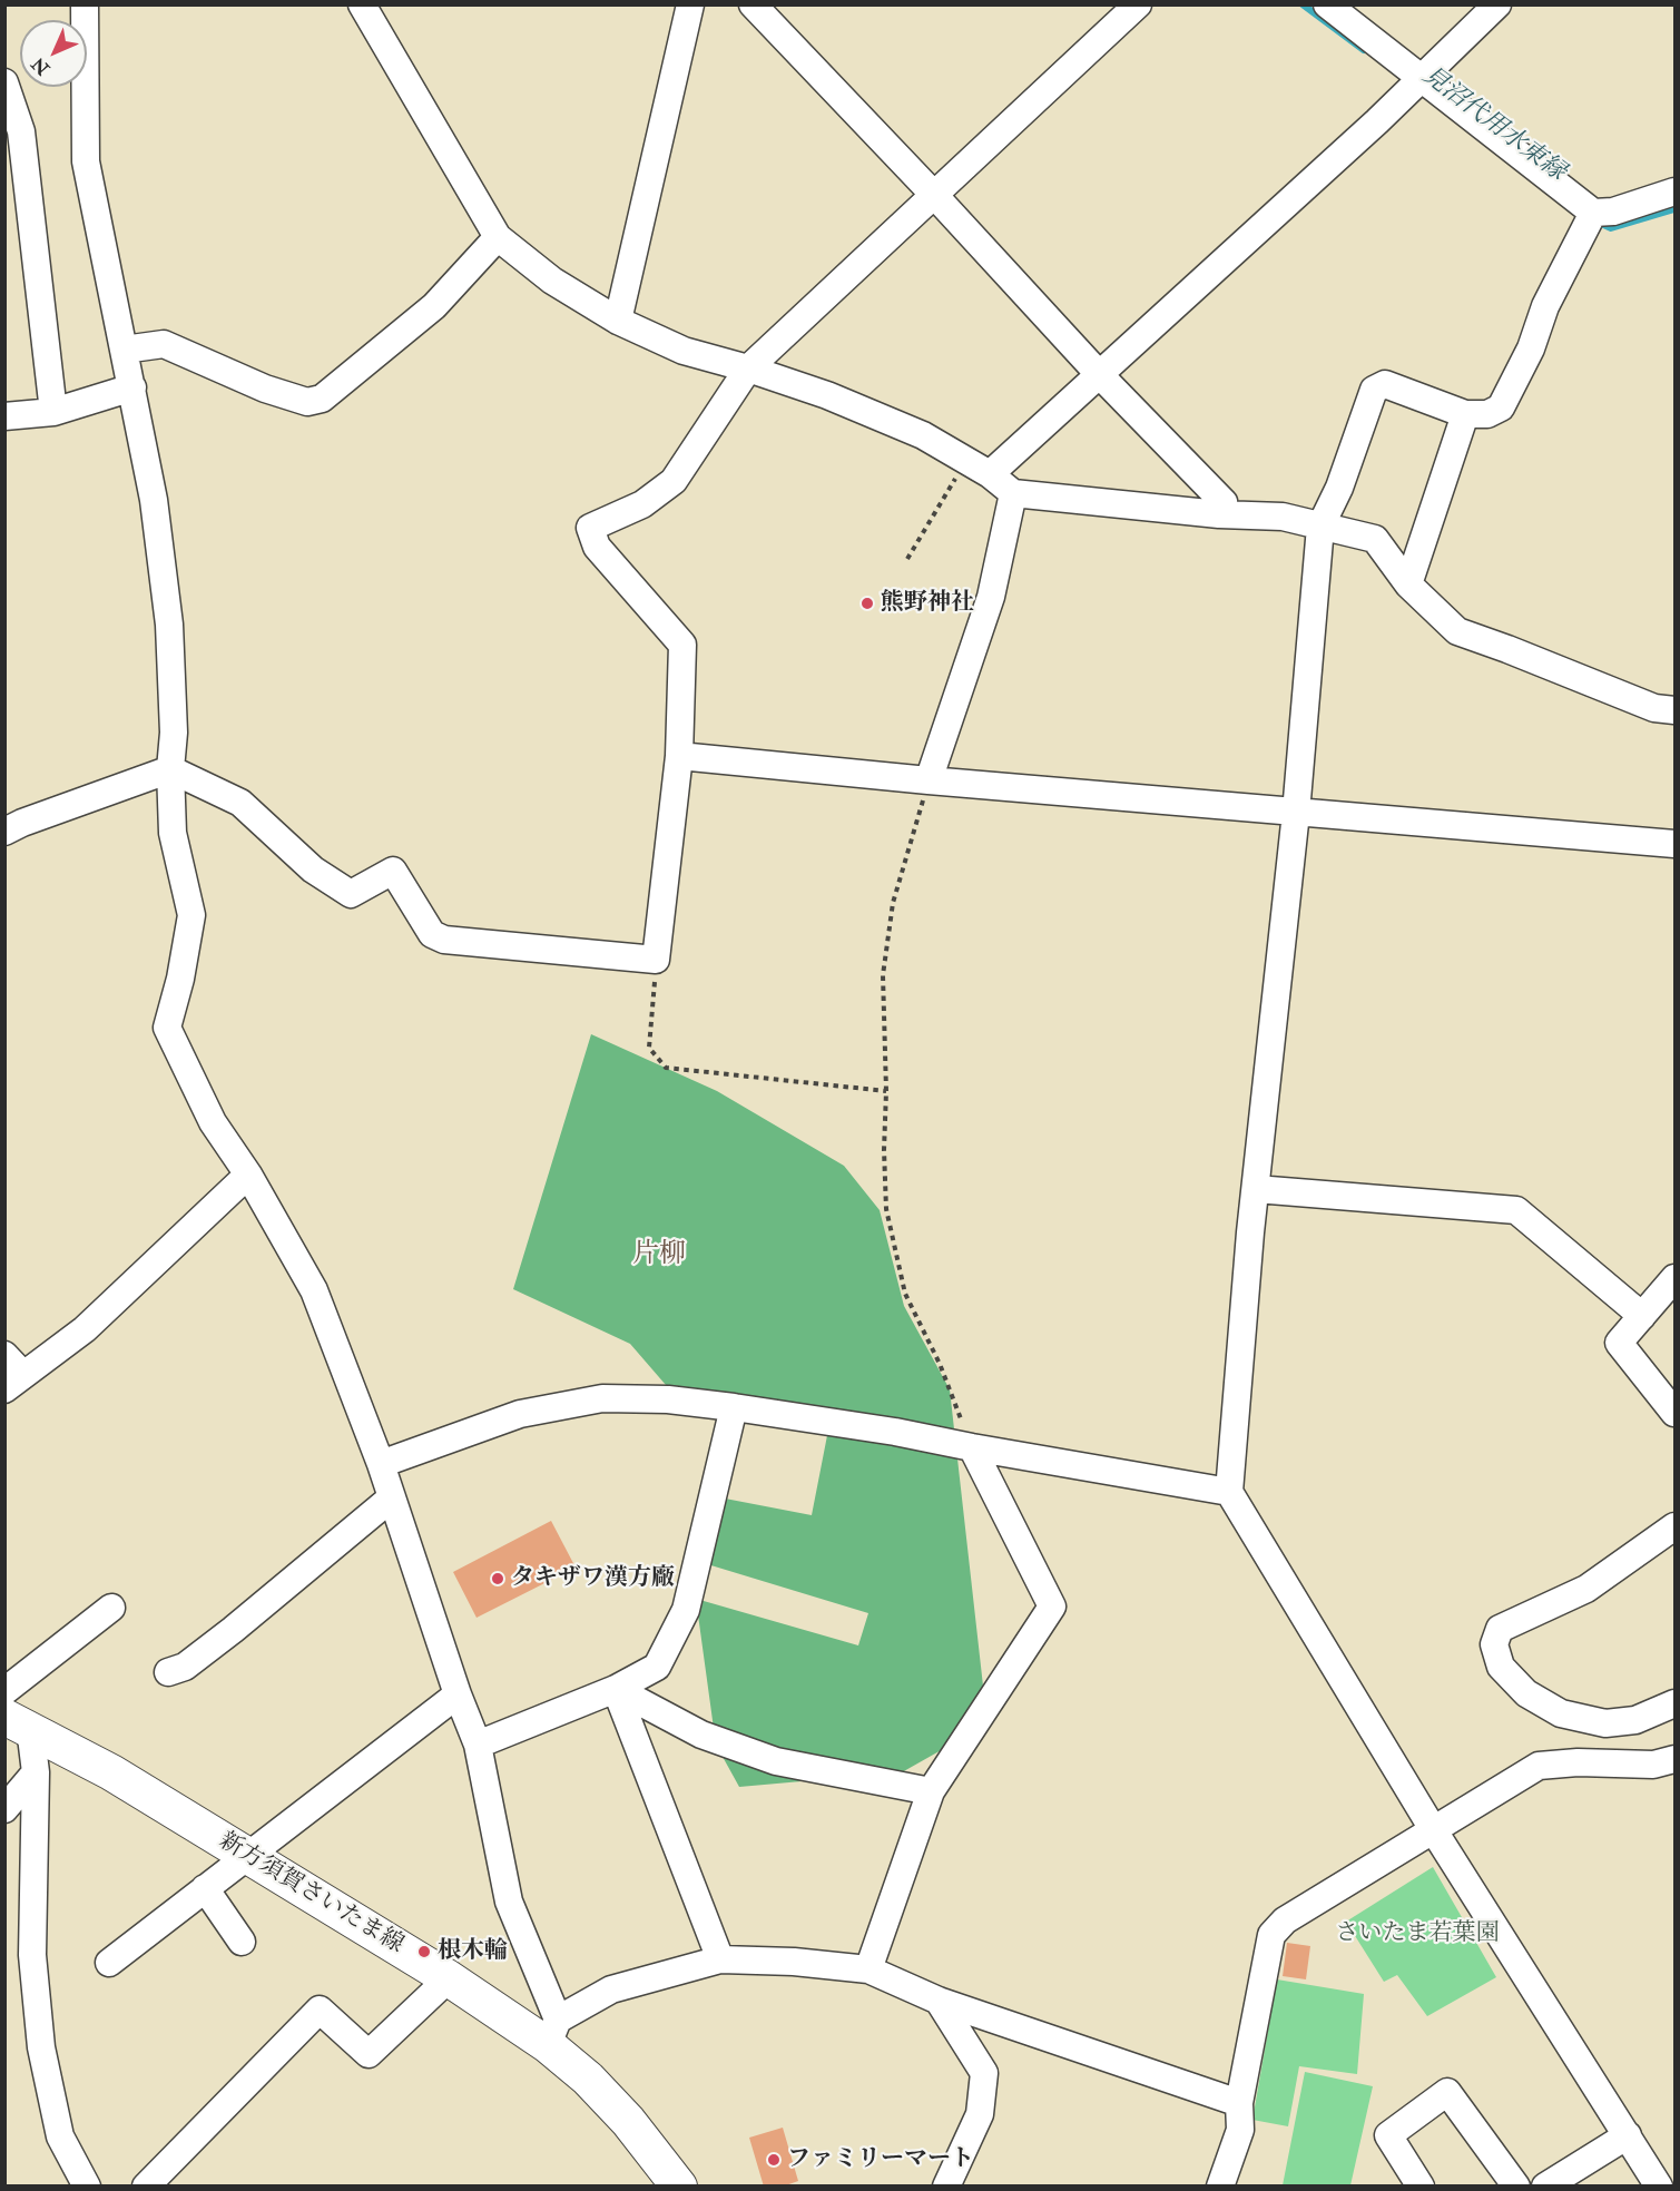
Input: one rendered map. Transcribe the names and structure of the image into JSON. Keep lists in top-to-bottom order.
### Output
{
  "streets": {
    "main road": ["新方須賀さいたま線"]
  },
  "districts": ["片柳"],
  "water": ["見沼代用水東縁"],
  "parks": ["さいたま若葉園"],
  "places": [
    "熊野神社",
    "タキザワ漢方廠",
    "根木輪",
    "ファミリーマート"
  ],
  "north": "bottom left"
}
